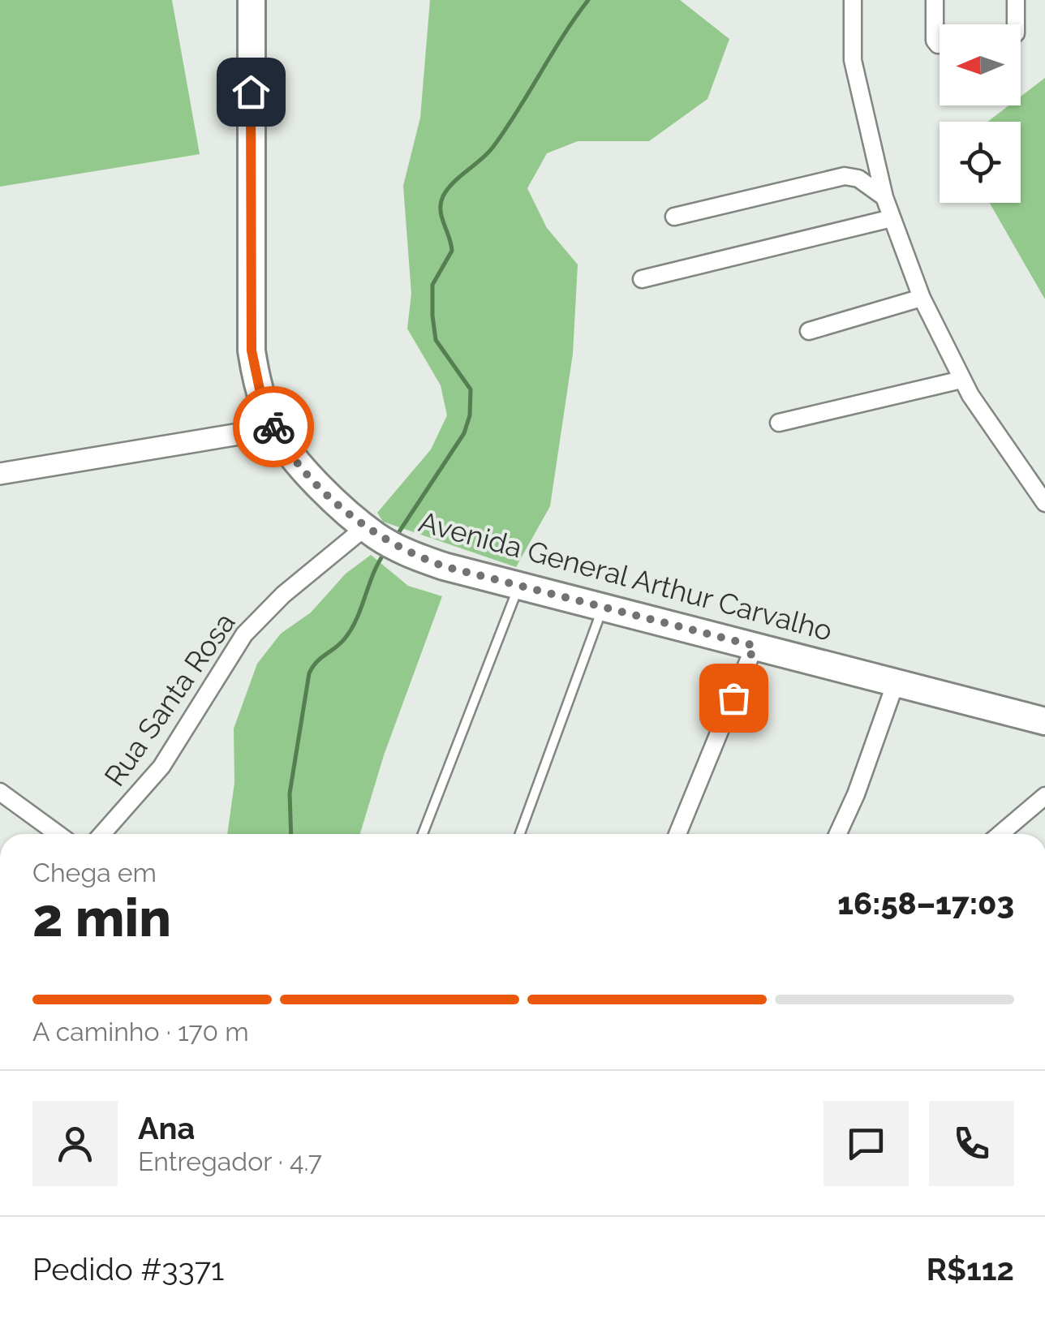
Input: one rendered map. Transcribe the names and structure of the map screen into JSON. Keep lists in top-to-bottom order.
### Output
{
  "streets": {
    "main road": ["Avenida General Arthur Carvalho"],
    "street": ["Rua Santa Rosa"]
  },
  "crossings": [
    ["Avenida General Arthur Carvalho", "Rua Santa Rosa"]
  ],
  "north": "left",
  "page": {
    "heading": ["2 min", "Chega em", "16:58–17:03"],
    "panel": [
      "Ana",
      "Entregador · 4.7",
      "Pedido #3371",
      "R$112"
    ],
    "bar": "A caminho · 170 m"
  }
}
